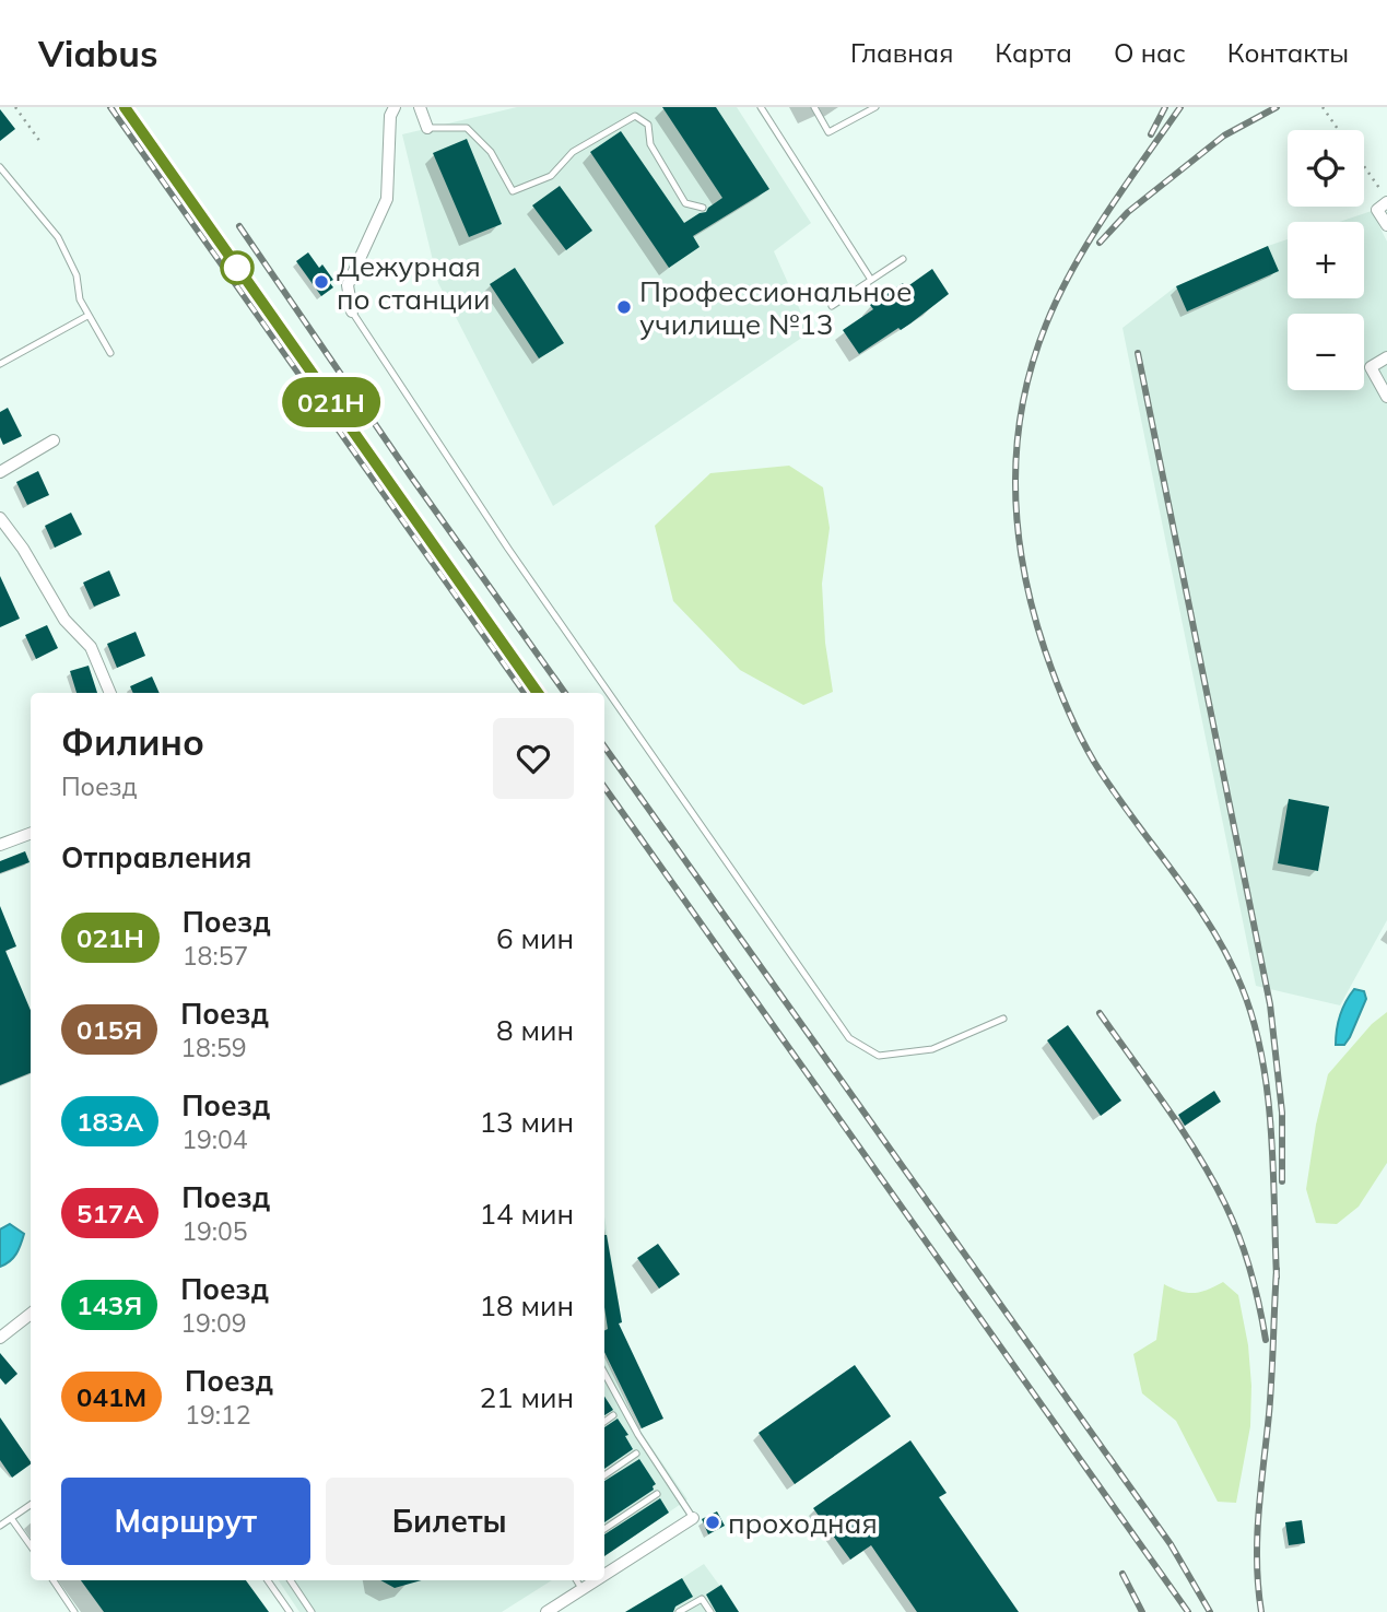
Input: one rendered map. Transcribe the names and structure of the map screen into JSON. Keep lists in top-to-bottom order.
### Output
{
  "places": ["Дежурная по станции", "Профессиональное училище №13", "проходная"],
  "page": {
    "header": "Viabus",
    "nav": [
      "Главная",
      "Карта",
      "О нас",
      "Контакты"
    ],
    "on_map": "021Н",
    "map_buttons": ["+", "−"],
    "heading": [
      ["Филино", "Поезд"],
      "Отправления"
    ],
    "list": [
      {
        "mark": "021Н",
        "name": "Поезд",
        "note": "18:57",
        "value": "6 мин"
      },
      {
        "mark": "015Я",
        "name": "Поезд",
        "note": "18:59",
        "value": "8 мин"
      },
      {
        "mark": "183А",
        "name": "Поезд",
        "note": "19:04",
        "value": "13 мин"
      },
      {
        "mark": "517А",
        "name": "Поезд",
        "note": "19:05",
        "value": "14 мин"
      },
      {
        "mark": "143Я",
        "name": "Поезд",
        "note": "19:09",
        "value": "18 мин"
      },
      {
        "mark": "041М",
        "name": "Поезд",
        "note": "19:12",
        "value": "21 мин"
      }
    ],
    "buttons": ["Маршрут", "Билеты"]
  }
}
